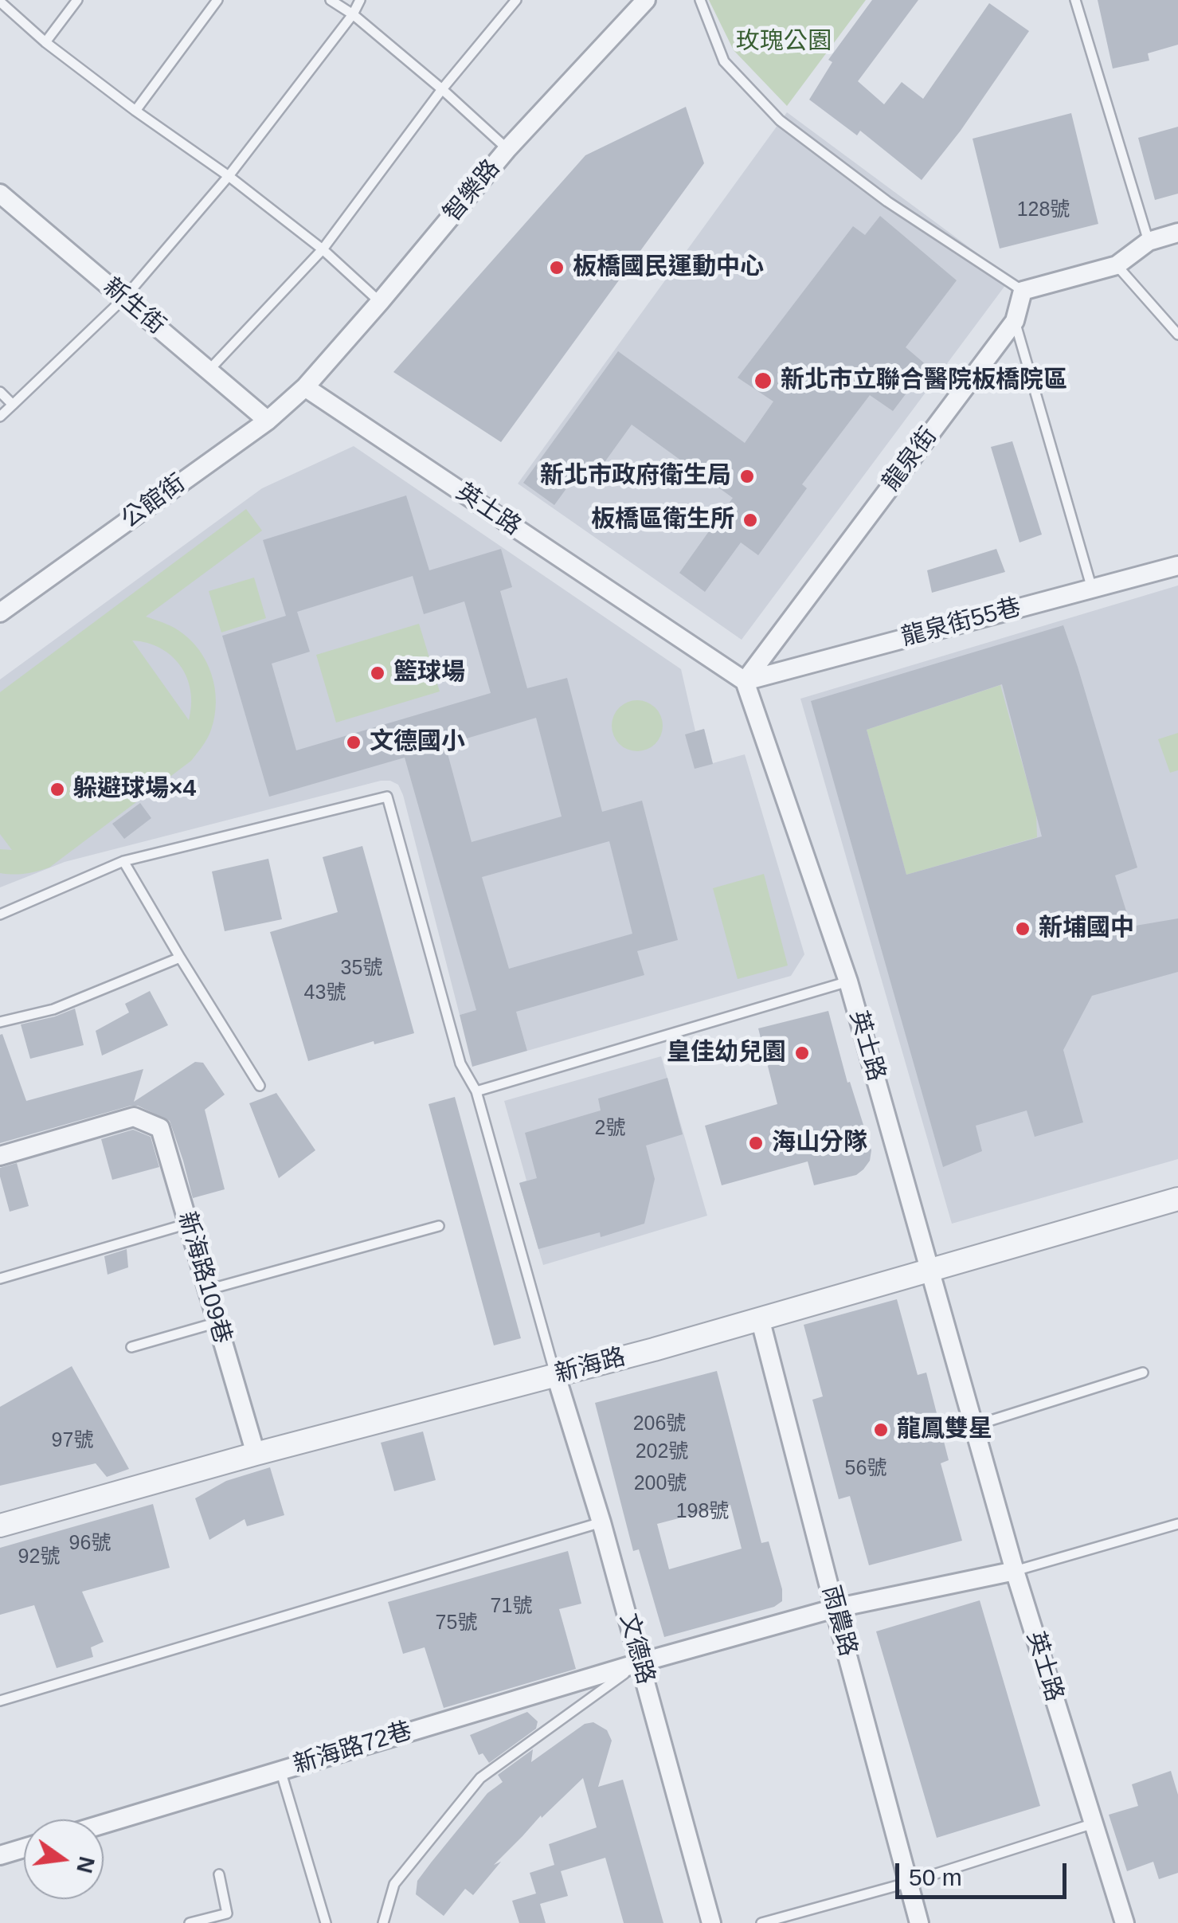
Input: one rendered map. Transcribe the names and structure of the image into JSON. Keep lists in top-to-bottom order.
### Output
{
  "streets": {
    "street": [
      "智樂路",
      "新生街",
      "龍泉街",
      "公館街",
      "英士路",
      "龍泉街55巷",
      "新海路109巷",
      "新海路",
      "雨農路",
      "文德路",
      "新海路72巷"
    ]
  },
  "crossings": [
    ["智樂路", "公館街"],
    ["智樂路", "英士路"],
    ["新生街", "公館街"],
    ["龍泉街", "英士路"],
    ["龍泉街", "龍泉街55巷"],
    ["公館街", "英士路"],
    ["英士路", "龍泉街55巷"],
    ["英士路", "新海路"],
    ["英士路", "新海路72巷"],
    ["新海路109巷", "新海路"],
    ["新海路", "雨農路"],
    ["新海路", "文德路"],
    ["雨農路", "新海路72巷"],
    ["文德路", "新海路72巷"]
  ],
  "parks": ["玫瑰公園"],
  "places": [
    "板橋國民運動中心",
    "新北市立聯合醫院板橋院區",
    "新北市政府衛生局",
    "板橋區衛生所",
    "籃球場",
    "文德國小",
    "躲避球場×4",
    "新埔國中",
    "皇佳幼兒園",
    "海山分隊",
    "龍鳳雙星"
  ],
  "house_numbers": [
    "128號",
    "35號",
    "43號",
    "2號",
    "206號",
    "97號",
    "202號",
    "56號",
    "200號",
    "198號",
    "96號",
    "92號",
    "71號",
    "75號"
  ],
  "scale_bar": "50 m",
  "north": "right"
}
